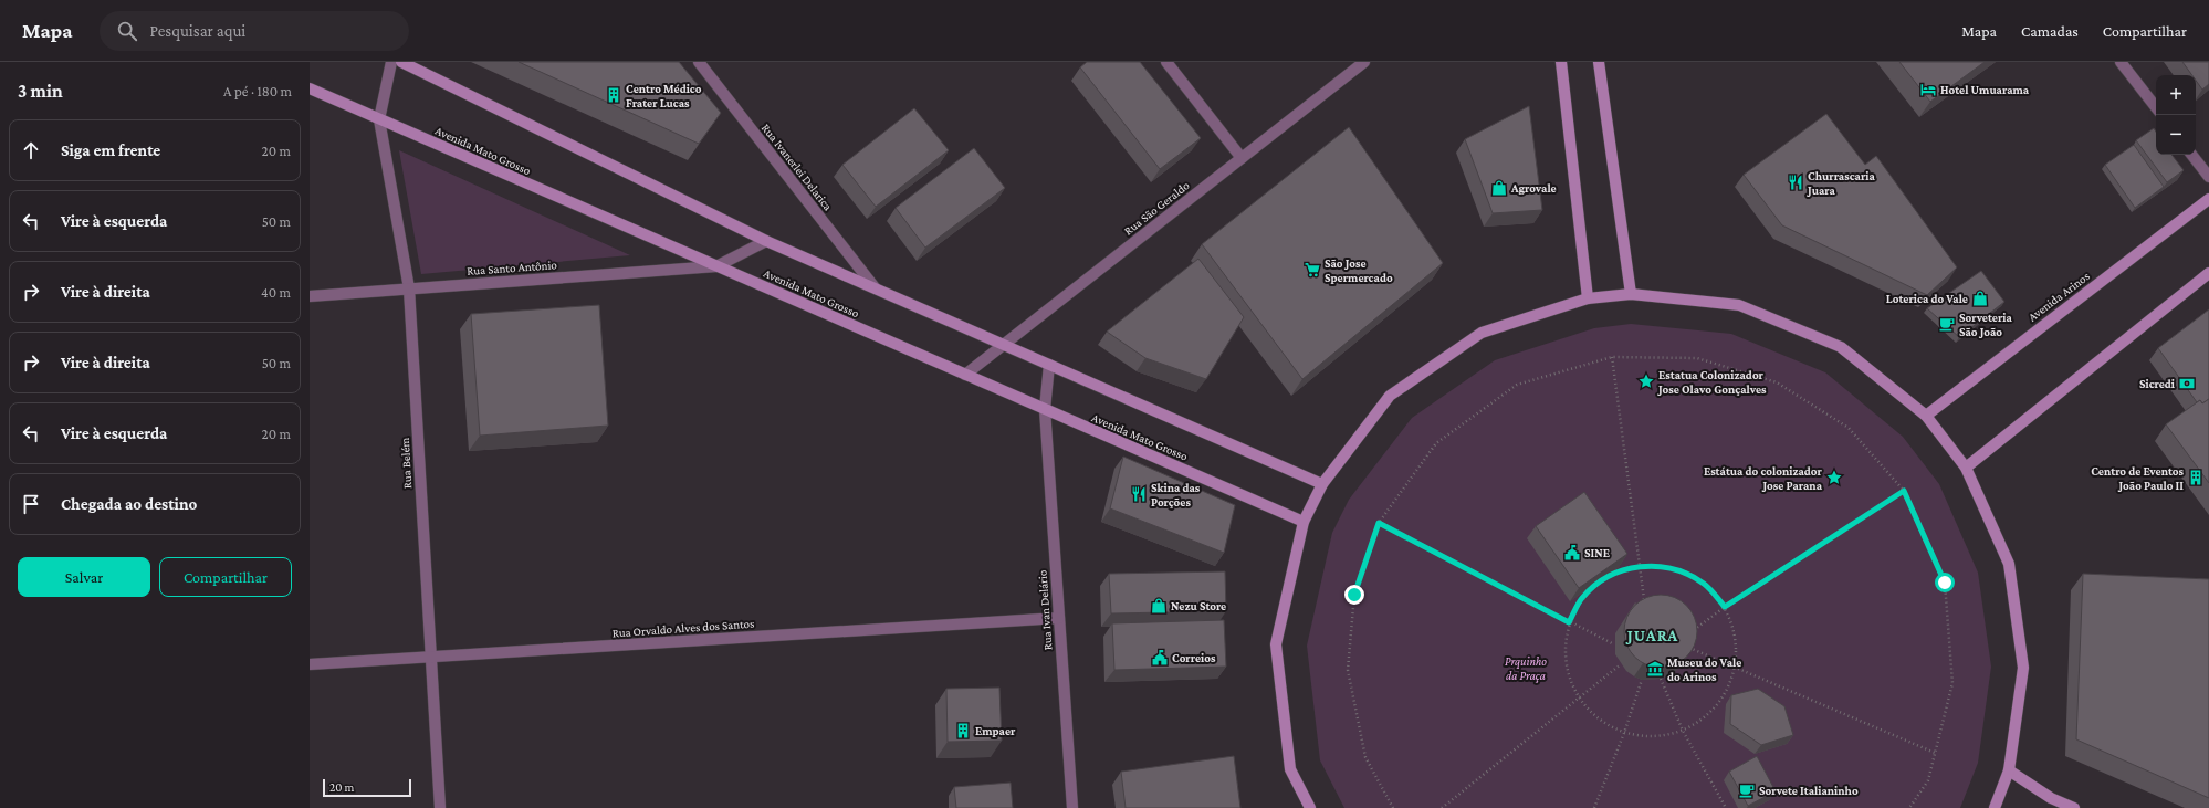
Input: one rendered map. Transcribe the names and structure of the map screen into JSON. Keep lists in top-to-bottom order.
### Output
{
  "streets": {
    "main road": ["Avenida Mato Grosso", "Avenida Arinos"],
    "street": [
      "Rua Ivanerlei Delarica",
      "Rua São Geraldo",
      "Rua Santo Antônio",
      "Rua Belém",
      "Rua Ivan Delário",
      "Rua Orvaldo Alves dos Santos"
    ]
  },
  "crossings": [
    ["Avenida Mato Grosso", "Rua São Geraldo"],
    ["Avenida Mato Grosso", "Rua Santo Antônio"],
    ["Avenida Mato Grosso", "Rua Belém"],
    ["Avenida Mato Grosso", "Rua Ivan Delário"],
    ["Rua Santo Antônio", "Rua Belém"],
    ["Rua Belém", "Rua Orvaldo Alves dos Santos"],
    ["Rua Ivan Delário", "Rua Orvaldo Alves dos Santos"]
  ],
  "districts": ["JUARA"],
  "parks": ["Prquinho da Praça"],
  "places": {
    "hotel": ["Hotel Umuarama"],
    "building": ["Centro Médico Frater Lucas", "Centro de Eventos João Paulo II", "Empaer"],
    "restaurant": ["Churrascaria Juara", "Skina das Porções"],
    "shop": ["Agrovale", "Loterica do Vale", "Nezu Store"],
    "supermarket": ["São Jose Spermercado"],
    "cafe": ["Sorveteria São João", "Sorvete Italianinho"],
    "place": ["Estatua Colonizador Jose Olavo Gonçalves", "Estátua do colonizador Jose Parana"],
    "bank": ["Sicredi"],
    "public building": ["SINE", "Correios"],
    "museum": ["Museu do Vale do Arinos"]
  },
  "scale_bar": "20 m",
  "page": {
    "header": "Mapa",
    "search": "Pesquisar aqui",
    "nav": ["Mapa", "Camadas", "Compartilhar"],
    "heading": ["3 min", "A pé · 180 m"],
    "map_buttons": ["+", "−"],
    "list": [
      ["Siga em frente", "20 m"],
      ["Vire à esquerda", "50 m"],
      ["Vire à direita", "40 m"],
      ["Vire à direita", "50 m"],
      ["Vire à esquerda", "20 m"],
      "Chegada ao destino"
    ],
    "buttons": ["Salvar", "Compartilhar"],
    "scale": "20 m"
  }
}
